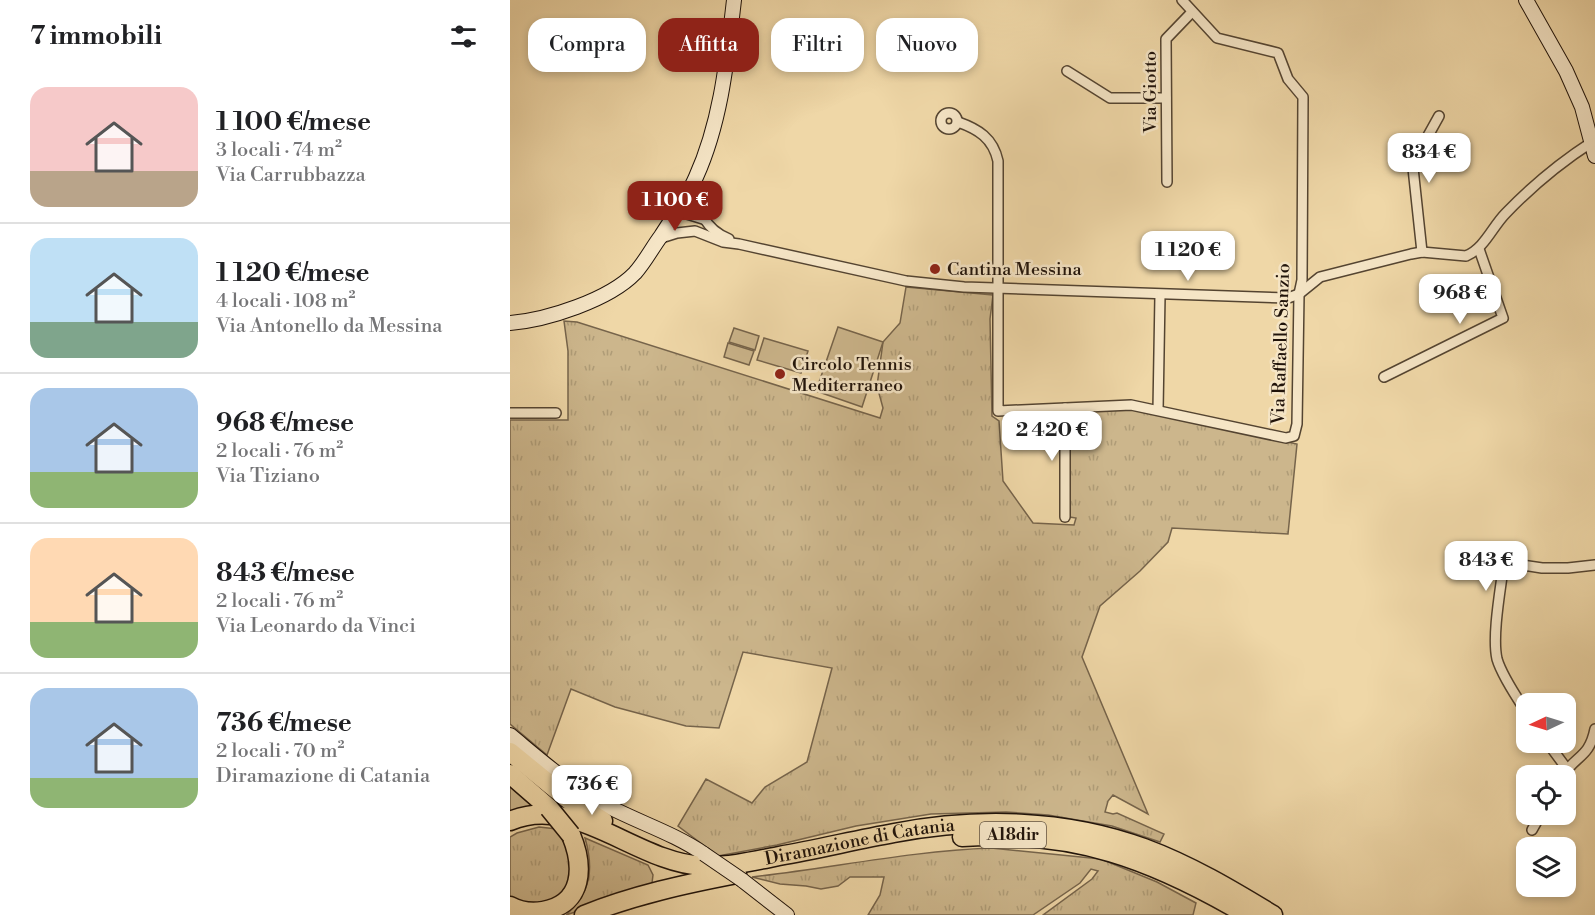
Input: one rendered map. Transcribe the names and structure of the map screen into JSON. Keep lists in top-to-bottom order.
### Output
{
  "streets": {
    "highway": ["A18dir", "Diramazione di Catania"],
    "street": ["Via Giotto", "Via Raffaello Sanzio"]
  },
  "crossings": [
    ["Via Giotto", "Via Raffaello Sanzio"]
  ],
  "places": ["Cantina Messina", "Circolo Tennis Mediterraneo"],
  "north": "left",
  "page": {
    "heading": "7 immobili",
    "chip": [
      "Compra",
      "Affitta",
      "Filtri",
      "Nuovo"
    ],
    "list": [
      {
        "name": "1 100 €/mese",
        "note": "3 locali · 74 m² · Via Carrubbazza"
      },
      {
        "name": "1 120 €/mese",
        "note": "4 locali · 108 m² · Via Antonello da Messina"
      },
      {
        "name": "968 €/mese",
        "note": "2 locali · 76 m² · Via Tiziano"
      },
      {
        "name": "843 €/mese",
        "note": "2 locali · 76 m² · Via Leonardo da Vinci"
      },
      {
        "name": "736 €/mese",
        "note": "2 locali · 70 m² · Diramazione di Catania"
      }
    ],
    "price": [
      "834 €",
      "1 100 €",
      "1 120 €",
      "968 €",
      "2 420 €",
      "843 €",
      "736 €"
    ]
  }
}
